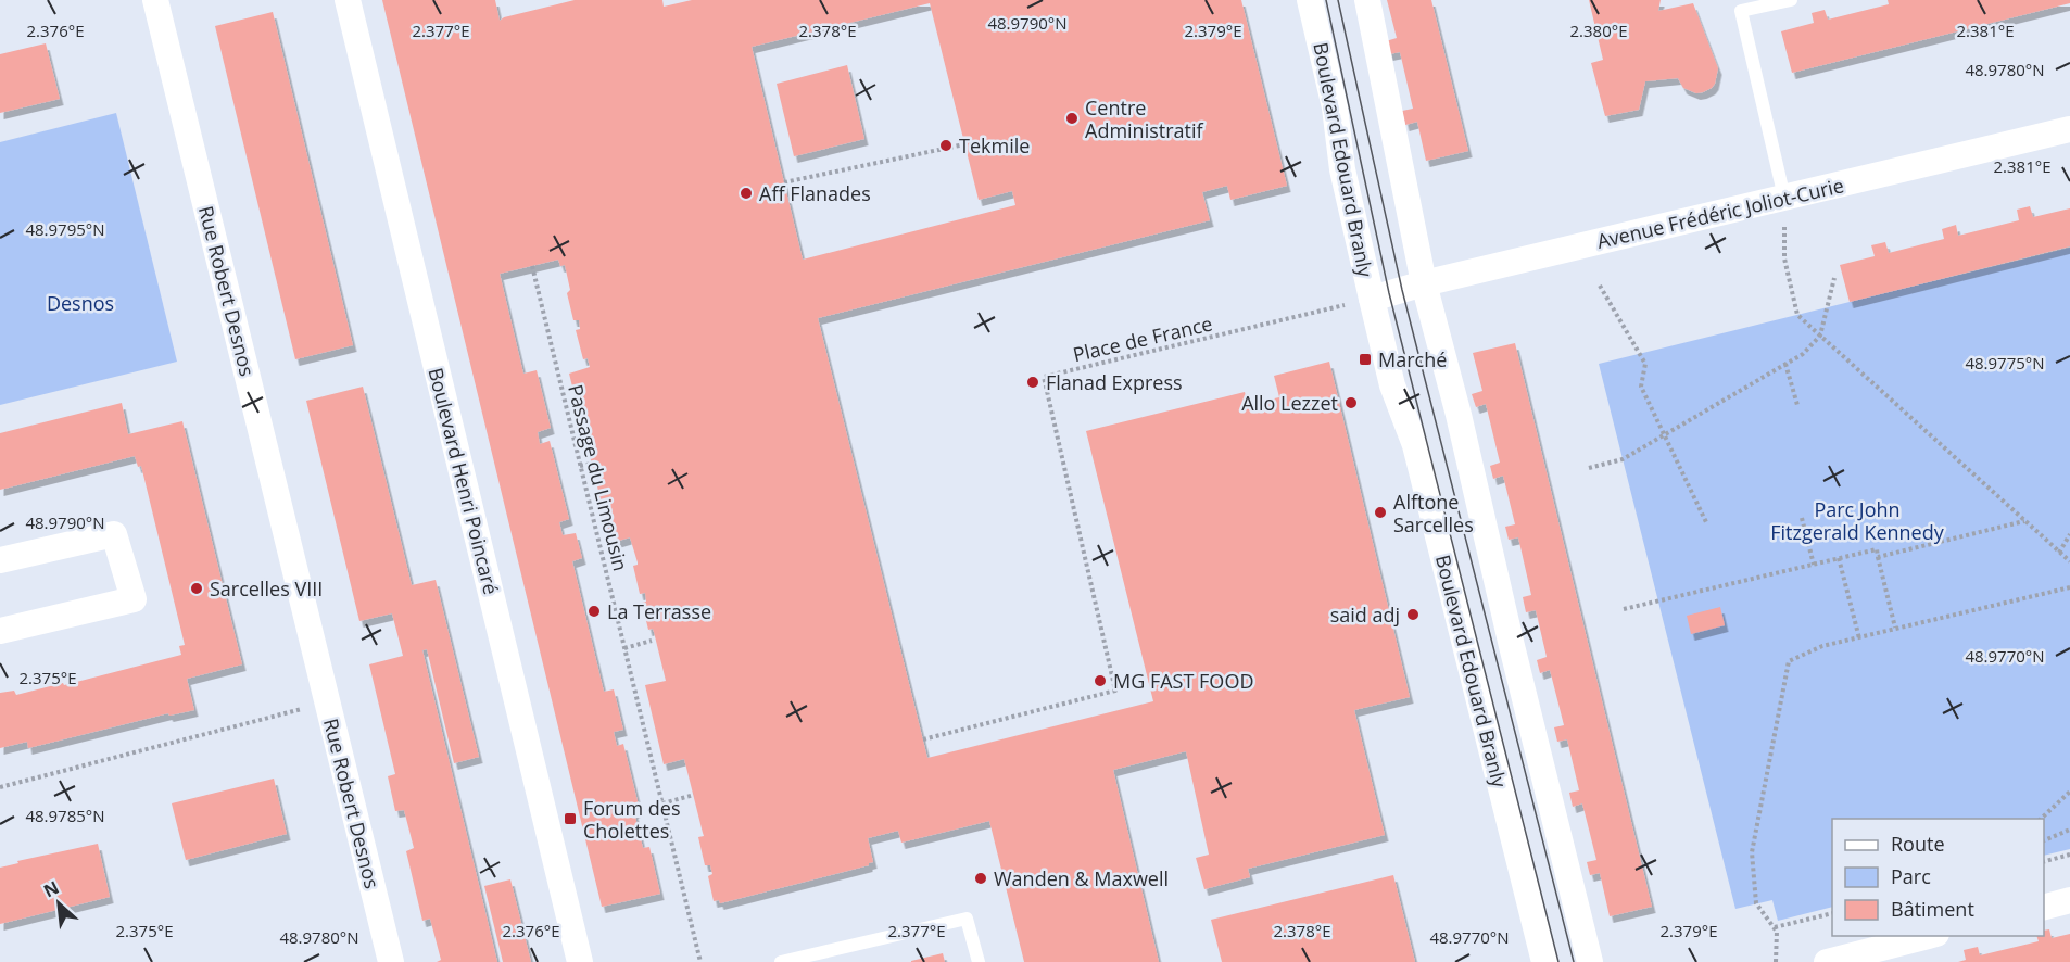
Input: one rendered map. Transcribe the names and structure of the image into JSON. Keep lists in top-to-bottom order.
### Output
{
  "streets": {
    "street": [
      "Boulevard Edouard Branly",
      "Avenue Frédéric Joliot-Curie",
      "Rue Robert Desnos",
      "Boulevard Henri Poincaré"
    ],
    "path": ["Place de France", "Passage du Limousin"]
  },
  "crossings": [
    ["Boulevard Edouard Branly", "Avenue Frédéric Joliot-Curie"],
    ["Boulevard Edouard Branly", "Place de France"],
    ["Avenue Frédéric Joliot-Curie", "Place de France"]
  ],
  "parks": ["Desnos", "Parc John Fitzgerald Kennedy"],
  "places": {
    "other": [
      "Centre Administratif",
      "Tekmile",
      "Aff Flanades",
      "Flanad Express",
      "Allo Lezzet",
      "Alftone Sarcelles",
      "Sarcelles VIII",
      "La Terrasse",
      "said adj",
      "MG FAST FOOD",
      "Wanden & Maxwell"
    ],
    "transit": ["Marché", "Forum des Cholettes"]
  },
  "legend": ["Route", "Parc", "Bâtiment"],
  "north": "top left",
  "coordinates": [
    "48.9790°N",
    "2.379°E",
    "2.381°E",
    "2.376°E",
    "2.377°E",
    "2.378°E",
    "2.380°E",
    "48.9780°N",
    "48.9795°N",
    "48.9775°N",
    "48.9770°N",
    "2.375°E",
    "48.9785°N"
  ]
}
